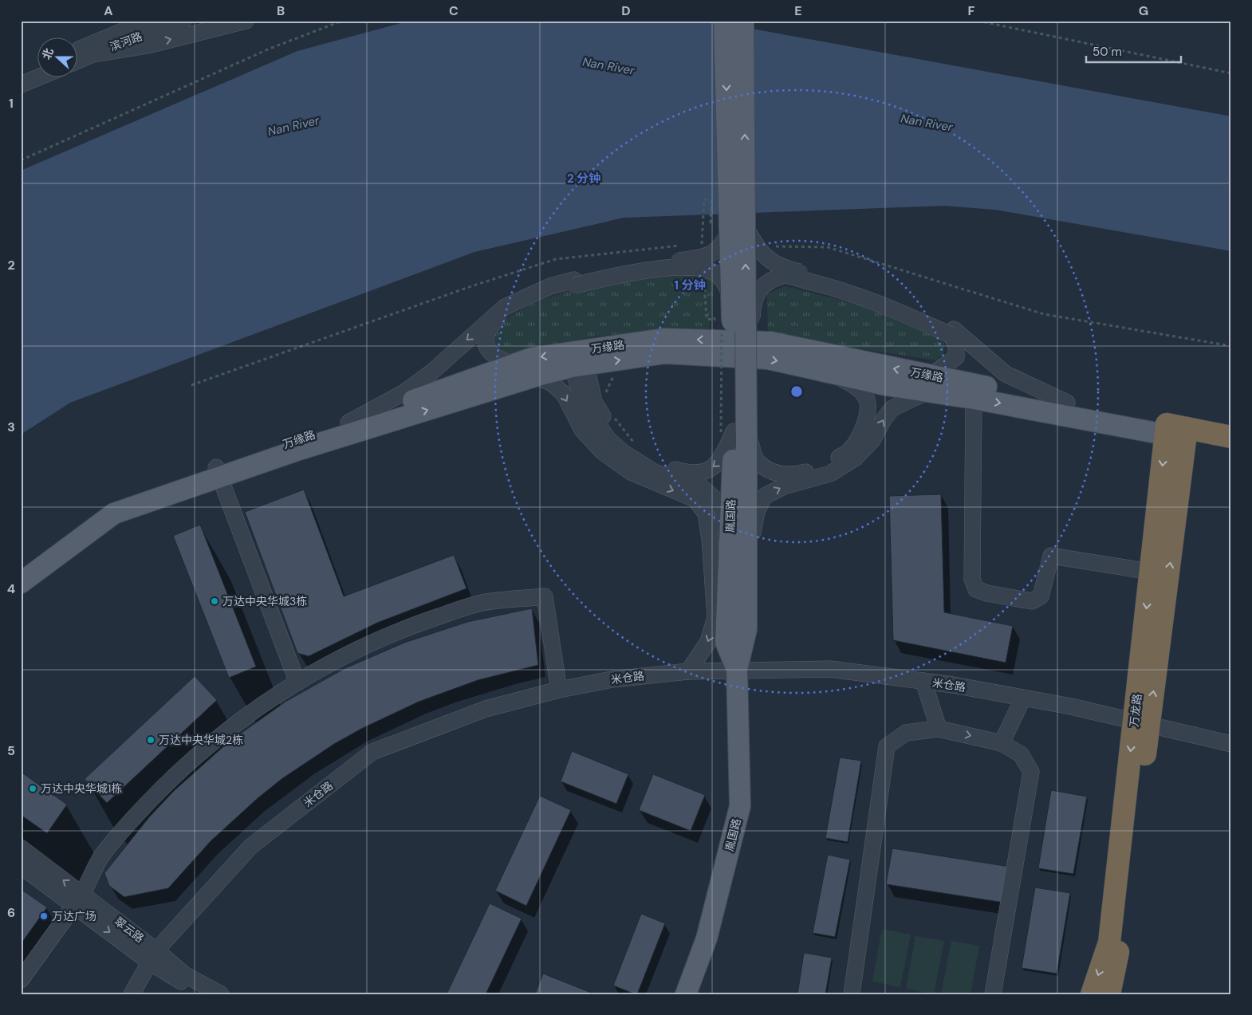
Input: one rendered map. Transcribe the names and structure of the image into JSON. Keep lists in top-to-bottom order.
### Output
{
  "streets": {
    "highway": ["万缘路", "万龙路"],
    "main road": ["胤国路"],
    "street": ["滨河路", "米仓路", "翠云路"]
  },
  "crossings": [
    ["万缘路", "万龙路"],
    ["胤国路", "米仓路"],
    ["米仓路", "万龙路"],
    ["米仓路", "翠云路"]
  ],
  "water": ["Nan River"],
  "places": [
    "万达中央华城3栋",
    "万达中央华城2栋",
    "万达中央华城1栋",
    "万达广场"
  ],
  "scale_bar": "50 m",
  "north": "left",
  "grid": {
    "columns": [
      "A",
      "B",
      "C",
      "D",
      "E",
      "F",
      "G"
    ],
    "rows": [
      "1",
      "2",
      "3",
      "4",
      "5",
      "6"
    ]
  },
  "rings": ["2 分钟", "1 分钟"]
}
